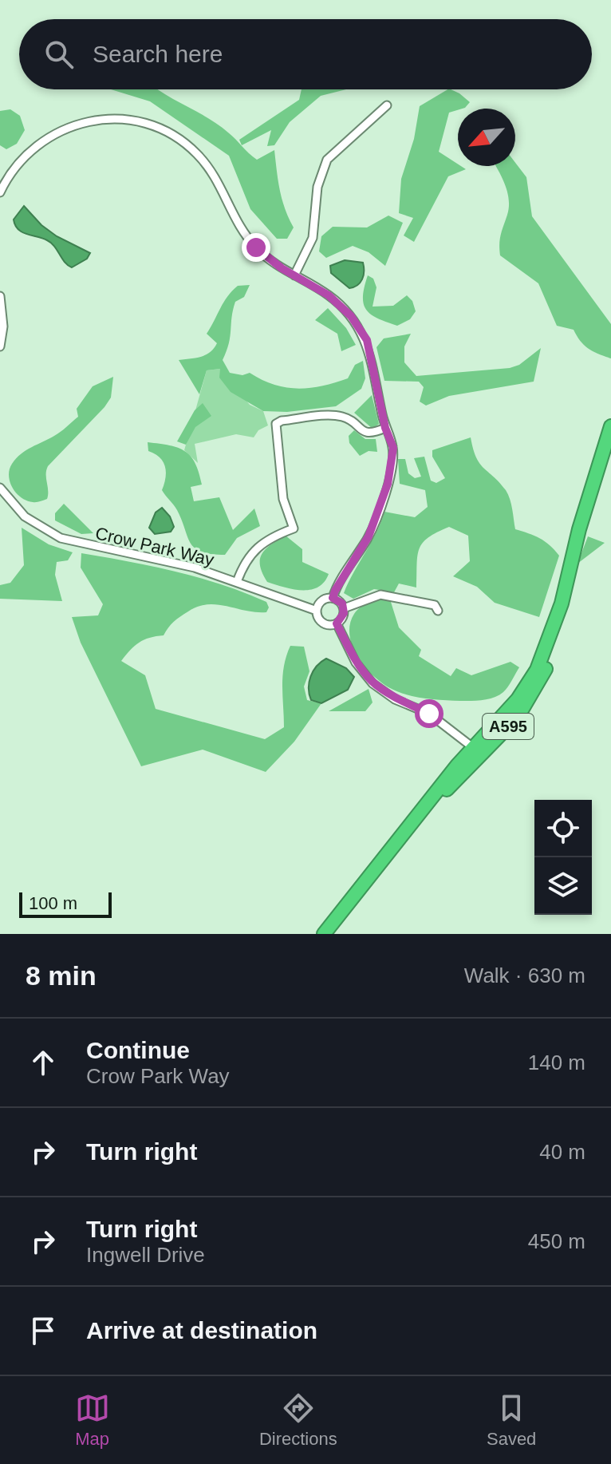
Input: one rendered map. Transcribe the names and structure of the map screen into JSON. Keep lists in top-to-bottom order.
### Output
{
  "streets": {
    "highway": ["A595"],
    "street": ["Crow Park Way"]
  },
  "scale_bar": "100 m",
  "north": "bottom left",
  "page": {
    "search": "Search here",
    "scale": "100 m",
    "heading": ["8 min", "Walk · 630 m"],
    "list": [
      ["Continue", "Crow Park Way", "140 m"],
      ["Turn right", "40 m"],
      ["Turn right", "Ingwell Drive", "450 m"],
      "Arrive at destination"
    ],
    "nav": ["Map", "Directions", "Saved"]
  }
}
